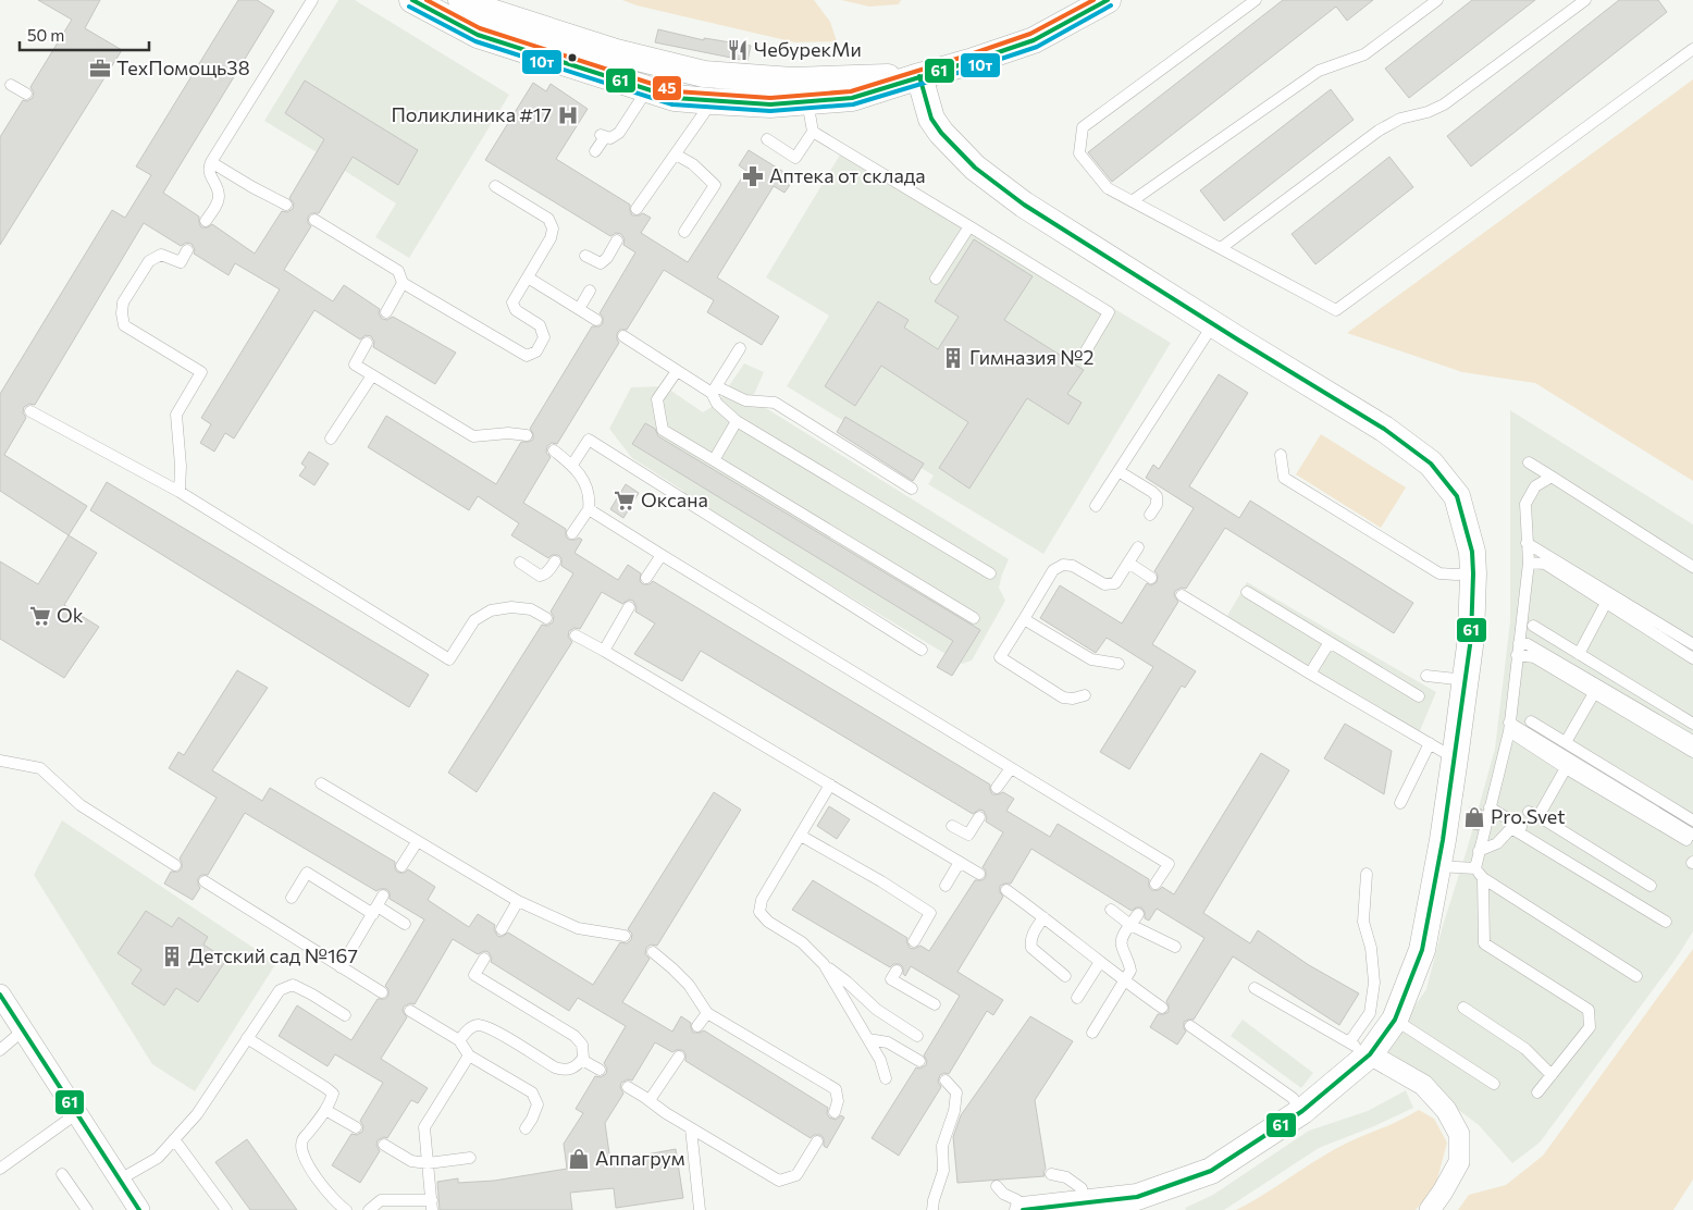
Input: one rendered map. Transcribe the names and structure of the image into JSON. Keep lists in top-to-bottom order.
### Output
{
  "places": {
    "restaurant": ["ЧебурекМи"],
    "office": ["ТехПомощь38"],
    "hospital": ["Поликлиника #17"],
    "pharmacy": ["Аптека от склада"],
    "building": ["Гимназия №2", "Детский сад №167"],
    "supermarket": ["Оксана", "Ok"],
    "shop": ["Pro.Svet", "Аппагрум"]
  },
  "lines": ["transit line 61", "transit line 45", "transit line 10т"],
  "scale_bar": "50 m"
}
